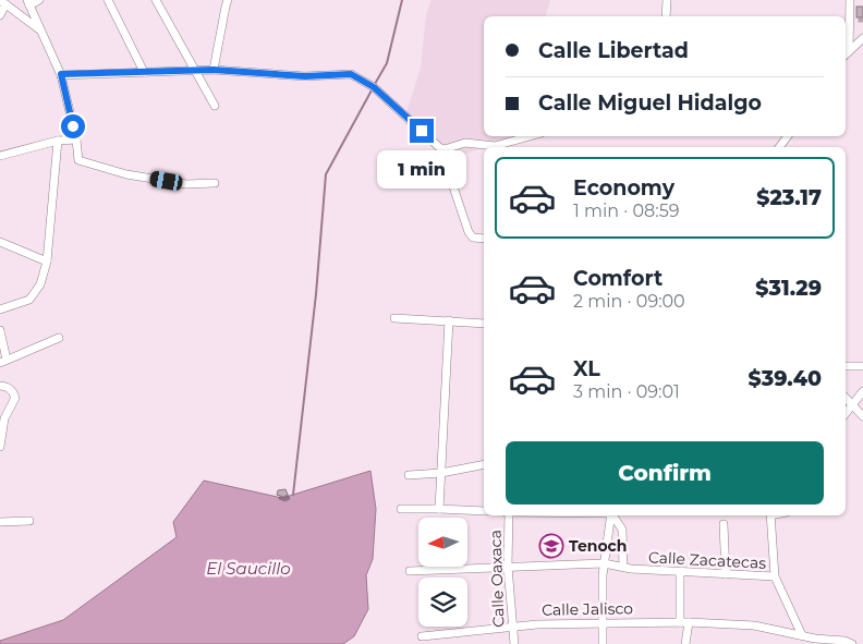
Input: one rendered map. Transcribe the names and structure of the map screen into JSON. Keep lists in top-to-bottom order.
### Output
{
  "streets": {
    "street": ["Calle Zacatecas", "Calle Oaxaca", "Calle Jalisco"]
  },
  "crossings": [
    ["Calle Zacatecas", "Calle Oaxaca"],
    ["Calle Oaxaca", "Calle Jalisco"]
  ],
  "water": ["El Saucillo"],
  "places": {
    "school or university": ["Tenoch"]
  },
  "north": "left",
  "page": {
    "banner": ["Calle Libertad", "Calle Miguel Hidalgo"],
    "bubble": "1 min",
    "list": [
      {
        "name": "Economy",
        "note": "1 min · 08:59",
        "value": "$23.17"
      },
      {
        "name": "Comfort",
        "note": "2 min · 09:00",
        "value": "$31.29"
      },
      {
        "name": "XL",
        "note": "3 min · 09:01",
        "value": "$39.40"
      }
    ],
    "buttons": "Confirm"
  }
}
